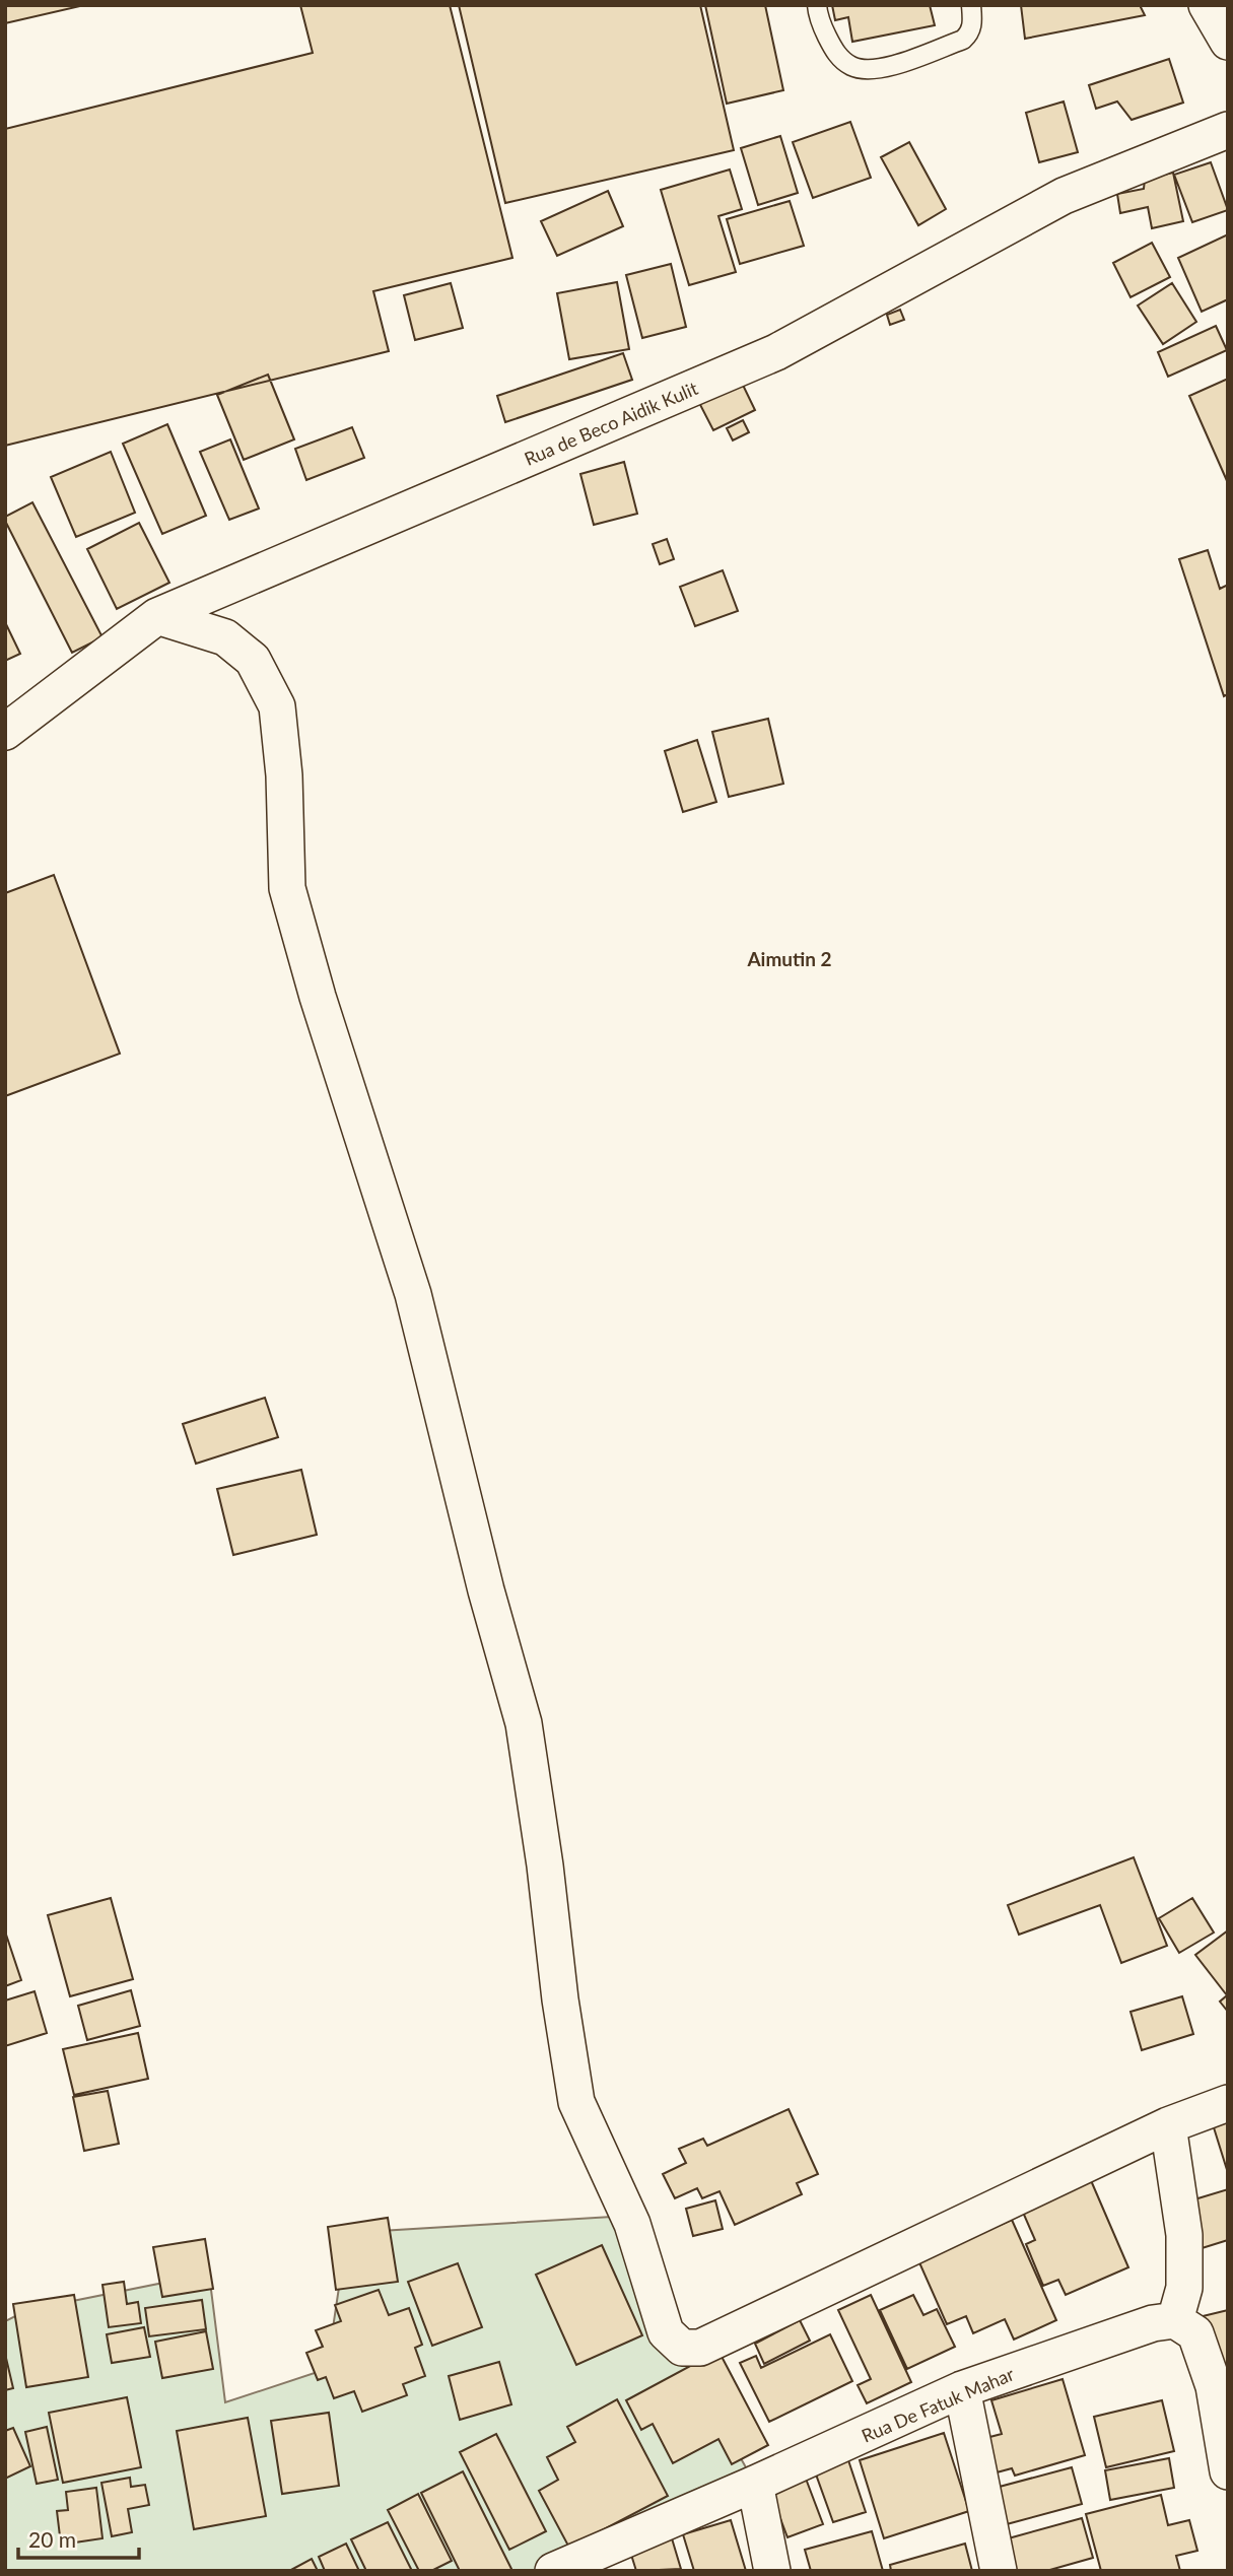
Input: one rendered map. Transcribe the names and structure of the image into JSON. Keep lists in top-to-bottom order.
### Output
{
  "streets": {
    "street": ["Rua de Beco Aidik Kulit", "Rua De Fatuk Mahar"]
  },
  "districts": ["Aimutin 2"],
  "scale_bar": "20 m"
}
